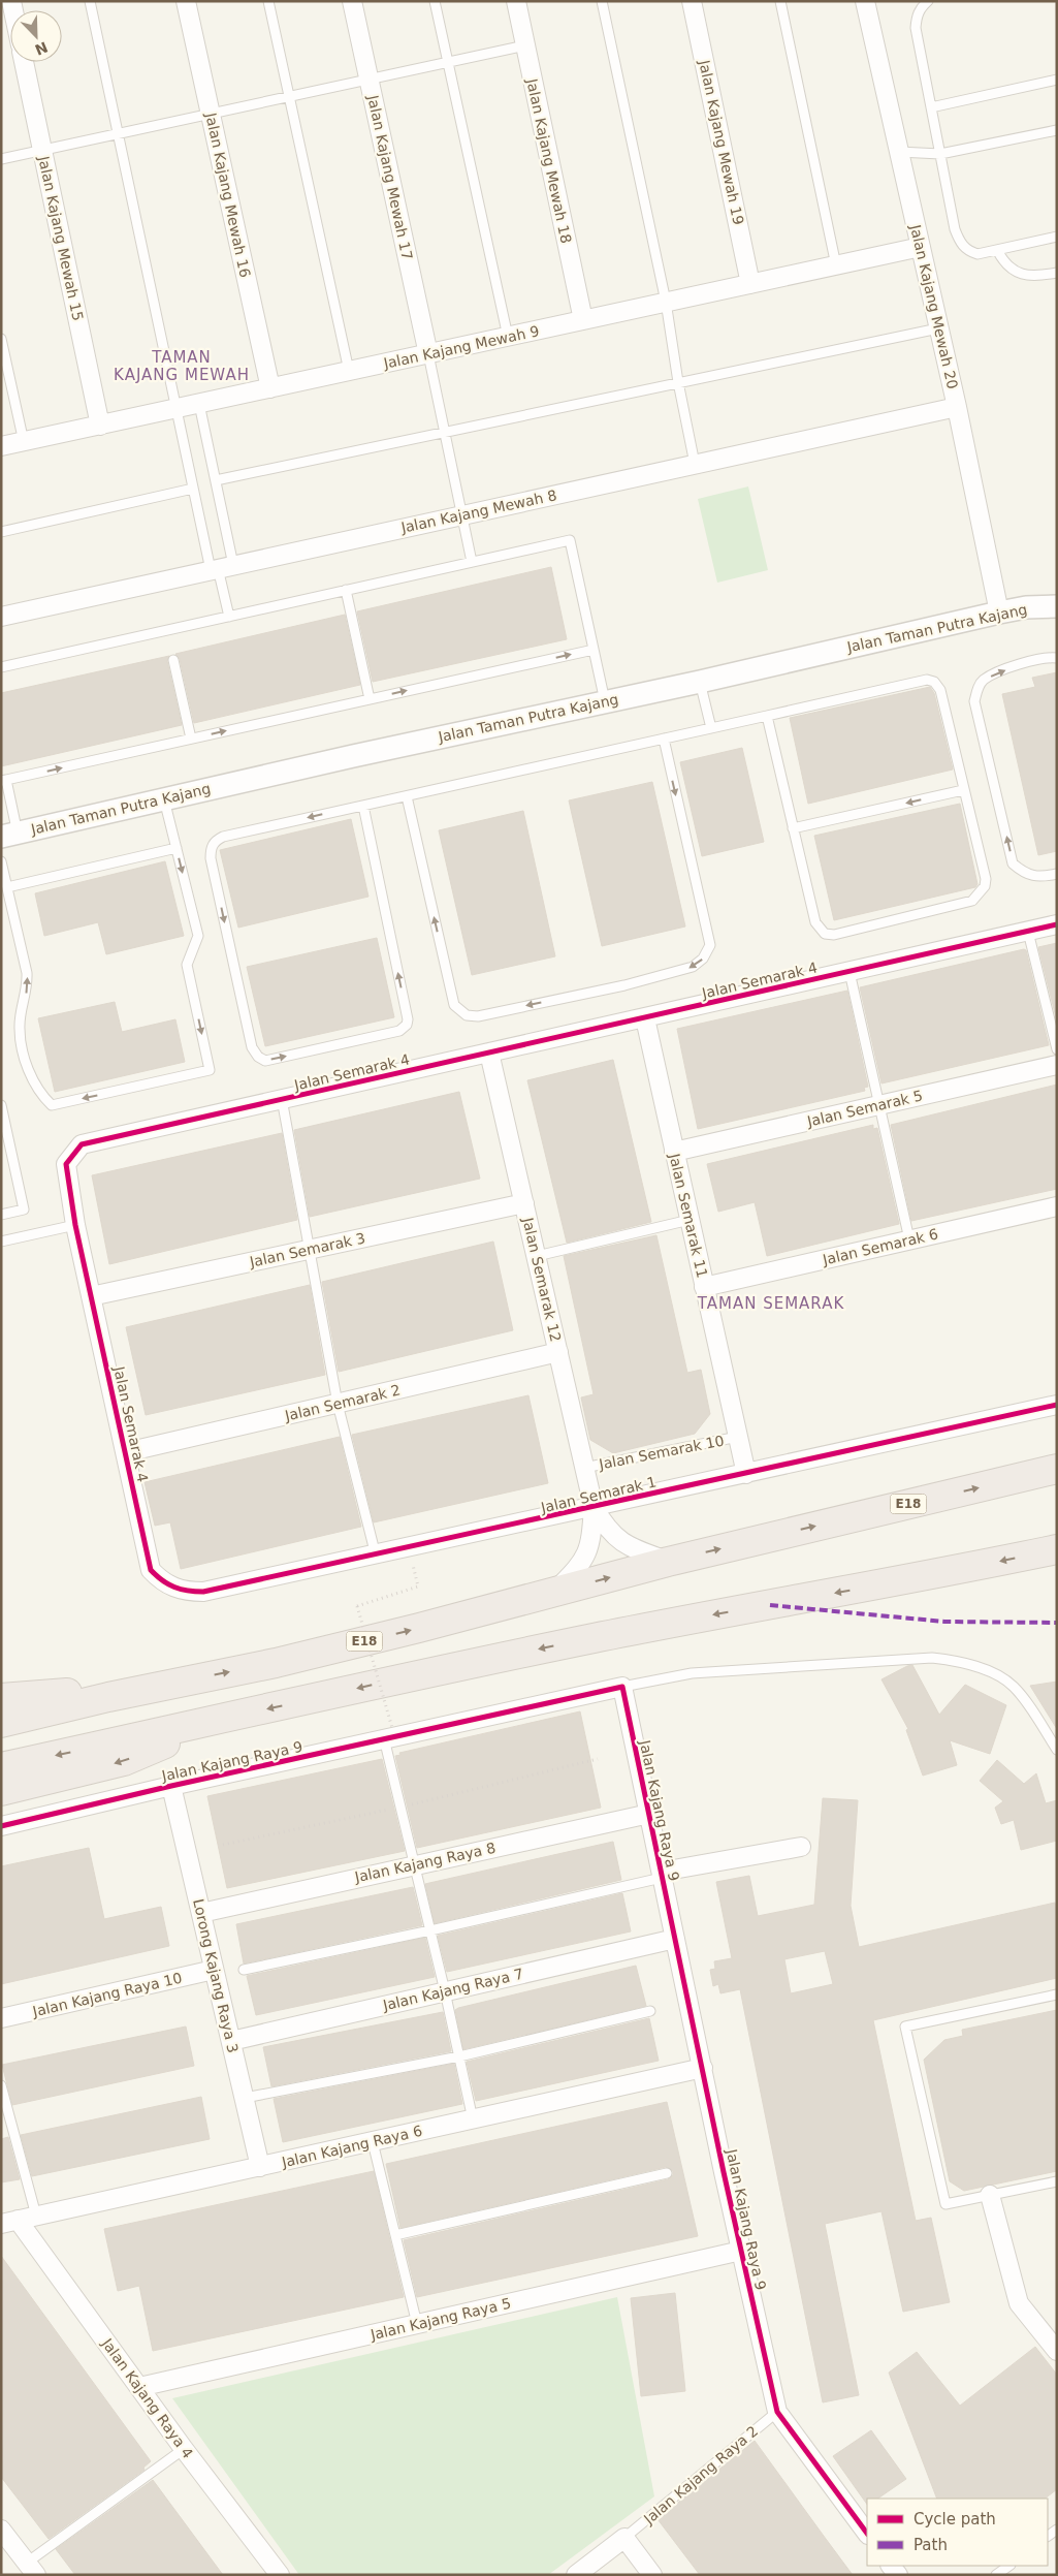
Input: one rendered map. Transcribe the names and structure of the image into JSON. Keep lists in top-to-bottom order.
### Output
{
  "streets": {
    "highway": ["E18"],
    "street": [
      "Jalan Kajang Mewah 19",
      "Jalan Kajang Mewah 18",
      "Jalan Kajang Mewah 17",
      "Jalan Kajang Mewah 16",
      "Jalan Kajang Mewah 15",
      "Jalan Kajang Mewah 20",
      "Jalan Kajang Mewah 9",
      "Jalan Kajang Mewah 8",
      "Jalan Taman Putra Kajang",
      "Jalan Semarak 4",
      "Jalan Semarak 5",
      "Jalan Semarak 11",
      "Jalan Semarak 6",
      "Jalan Semarak 3",
      "Jalan Semarak 12",
      "Jalan Semarak 2",
      "Jalan Semarak 1",
      "Jalan Kajang Raya 9",
      "Jalan Kajang Raya 8",
      "Lorong Kajang Raya 3",
      "Jalan Kajang Raya 7",
      "Jalan Kajang Raya 10",
      "Jalan Kajang Raya 6",
      "Jalan Kajang Raya 5",
      "Jalan Kajang Raya 4",
      "Jalan Kajang Raya 2"
    ],
    "lane": ["Jalan Semarak 10"]
  },
  "crossings": [
    ["Jalan Kajang Mewah 19", "Jalan Kajang Mewah 9"],
    ["Jalan Kajang Mewah 18", "Jalan Kajang Mewah 9"],
    ["Jalan Kajang Mewah 17", "Jalan Kajang Mewah 9"],
    ["Jalan Kajang Mewah 16", "Jalan Kajang Mewah 9"],
    ["Jalan Kajang Mewah 15", "Jalan Kajang Mewah 9"],
    ["Jalan Kajang Mewah 20", "Jalan Kajang Mewah 9"],
    ["Jalan Kajang Mewah 20", "Jalan Kajang Mewah 8"],
    ["Jalan Kajang Mewah 20", "Jalan Taman Putra Kajang"],
    ["Jalan Semarak 4", "Jalan Semarak 11"],
    ["Jalan Semarak 4", "Jalan Semarak 3"],
    ["Jalan Semarak 4", "Jalan Semarak 12"],
    ["Jalan Semarak 4", "Jalan Semarak 2"],
    ["Jalan Semarak 4", "Jalan Semarak 1"],
    ["Jalan Semarak 5", "Jalan Semarak 11"],
    ["Jalan Semarak 11", "Jalan Semarak 6"],
    ["Jalan Semarak 11", "Jalan Semarak 10"],
    ["Jalan Semarak 11", "Jalan Semarak 1"],
    ["Jalan Semarak 3", "Jalan Semarak 12"],
    ["Jalan Semarak 12", "Jalan Semarak 2"],
    ["Jalan Semarak 12", "Jalan Semarak 10"],
    ["Jalan Semarak 12", "Jalan Semarak 1"],
    ["Jalan Semarak 12", "E18"],
    ["Jalan Kajang Raya 9", "Jalan Kajang Raya 8"],
    ["Jalan Kajang Raya 9", "Lorong Kajang Raya 3"],
    ["Jalan Kajang Raya 9", "Jalan Kajang Raya 7"],
    ["Jalan Kajang Raya 9", "Jalan Kajang Raya 6"],
    ["Jalan Kajang Raya 9", "Jalan Kajang Raya 5"],
    ["Jalan Kajang Raya 9", "Jalan Kajang Raya 2"],
    ["Jalan Kajang Raya 8", "Lorong Kajang Raya 3"],
    ["Lorong Kajang Raya 3", "Jalan Kajang Raya 7"],
    ["Lorong Kajang Raya 3", "Jalan Kajang Raya 10"],
    ["Lorong Kajang Raya 3", "Jalan Kajang Raya 6"],
    ["Jalan Kajang Raya 6", "Jalan Kajang Raya 4"],
    ["Jalan Kajang Raya 5", "Jalan Kajang Raya 4"]
  ],
  "districts": ["TAMAN KAJANG MEWAH", "TAMAN SEMARAK"],
  "legend": ["Cycle path", "Path"],
  "north": "bottom right"
}
